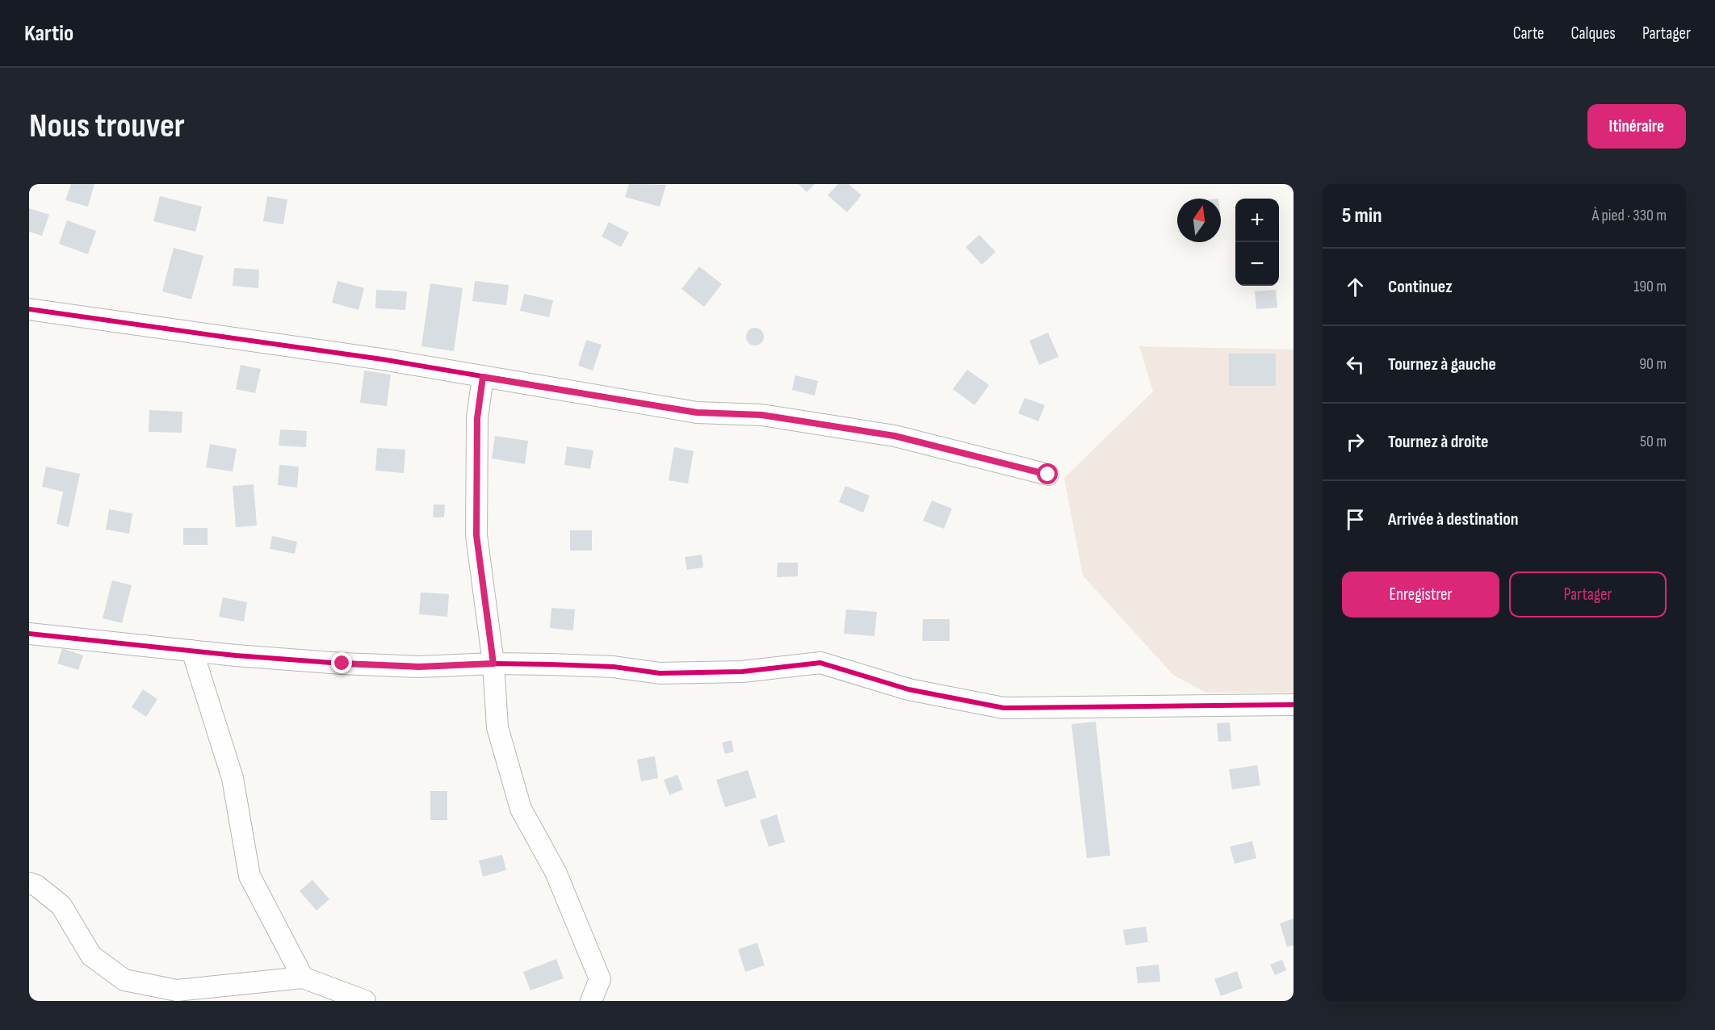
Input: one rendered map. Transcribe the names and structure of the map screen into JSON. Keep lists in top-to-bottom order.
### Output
{
  "north": "top",
  "page": {
    "header": "Kartio",
    "nav": ["Carte", "Calques", "Partager"],
    "buttons": [
      "Itinéraire",
      ["Enregistrer", "Partager"]
    ],
    "title": "Nous trouver",
    "heading": ["5 min", "À pied · 330 m"],
    "map_buttons": ["+", "−"],
    "list": [
      ["Continuez", "190 m"],
      ["Tournez à gauche", "90 m"],
      ["Tournez à droite", "50 m"],
      "Arrivée à destination"
    ]
  }
}
